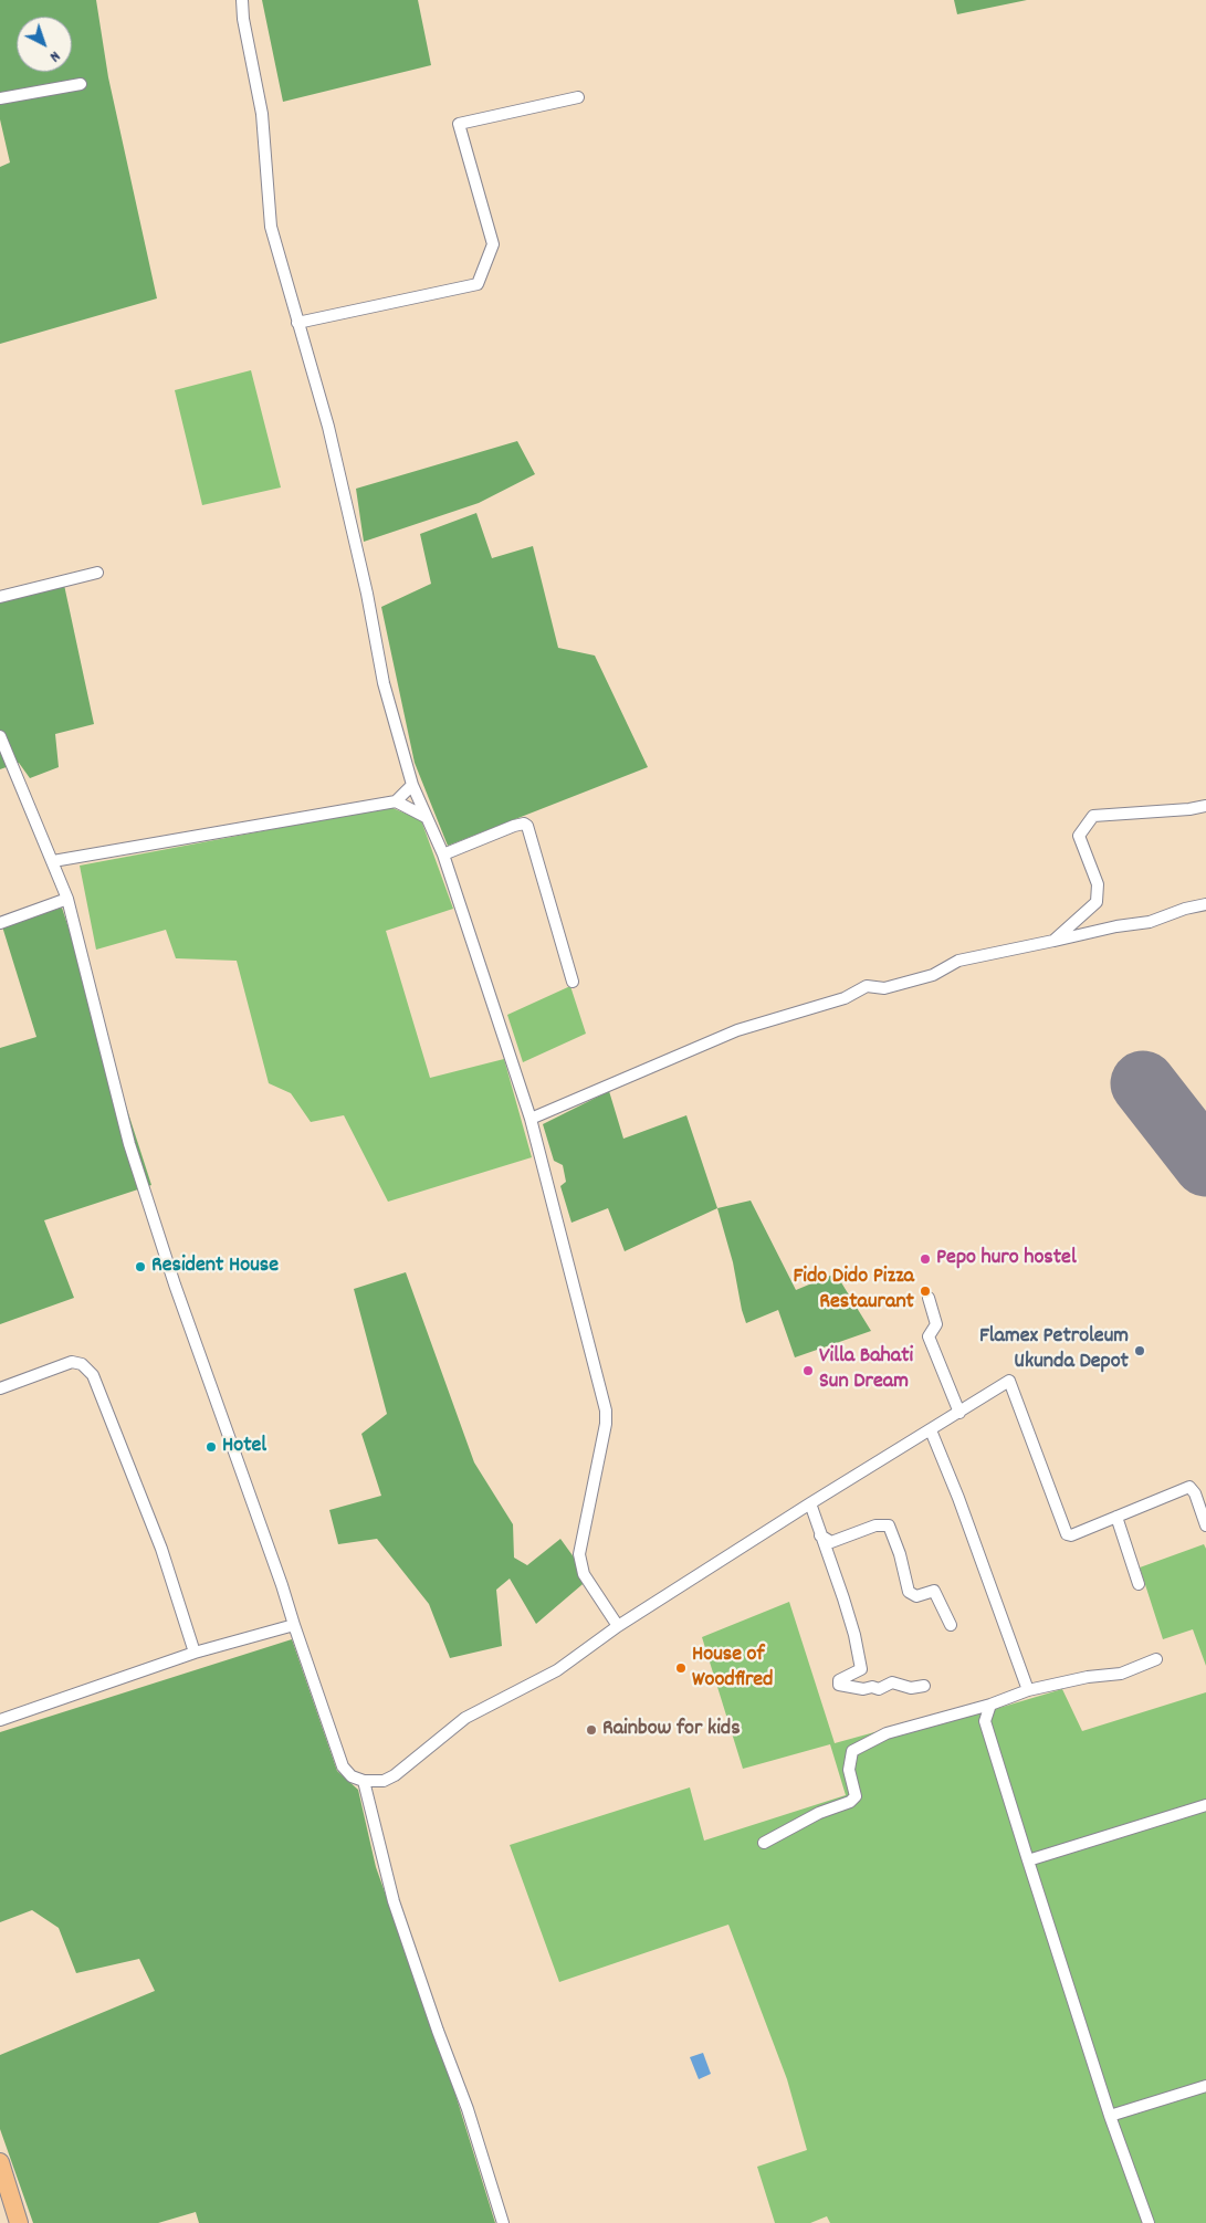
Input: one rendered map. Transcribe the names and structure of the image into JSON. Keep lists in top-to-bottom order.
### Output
{
  "places": [
    "Pepo huro hostel",
    "Resident House",
    "Fido Dido Pizza Restaurant",
    "Flamex Petroleum Ukunda Depot",
    "Villa Bahati Sun Dream",
    "Hotel",
    "House of Woodfired",
    "Rainbow for kids"
  ],
  "north": "bottom right"
}
